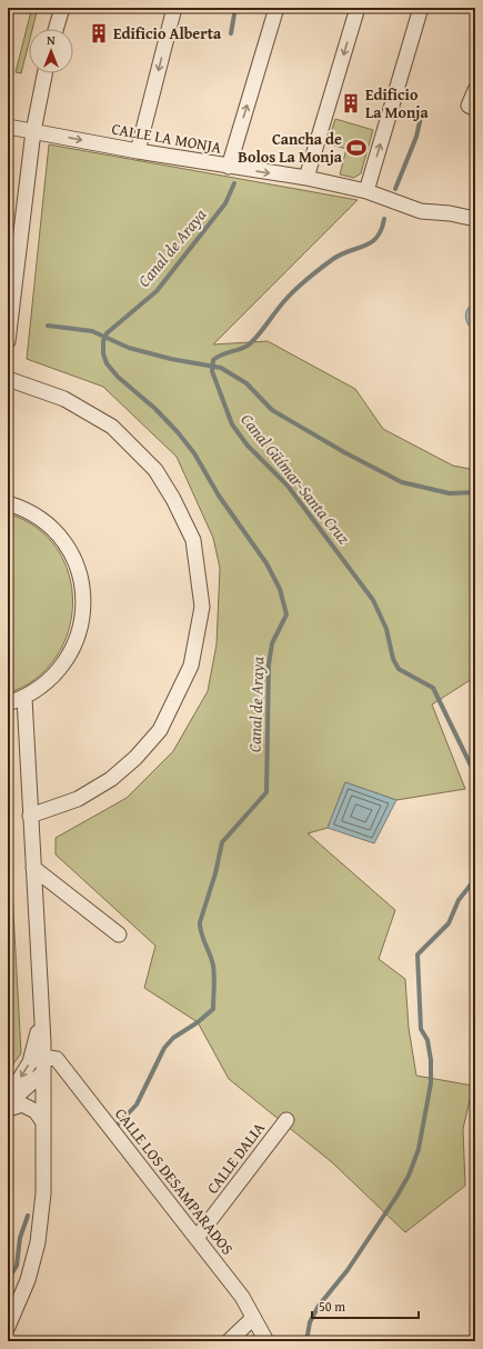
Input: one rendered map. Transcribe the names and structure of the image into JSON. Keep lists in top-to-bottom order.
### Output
{
  "streets": {
    "street": ["CALLE LA MONJA", "CALLE DALIA", "CALLE LOS DESAMPARADOS"]
  },
  "crossings": [
    ["CALLE DALIA", "CALLE LOS DESAMPARADOS"]
  ],
  "one_way": ["CALLE LA MONJA"],
  "water": ["Canal de Araya", "Canal Güímar-Santa Cruz"],
  "places": {
    "building": ["Edificio Alberta", "Edificio La Monja"],
    "sports": ["Cancha de Bolos La Monja"]
  },
  "scale_bar": "50 m",
  "north": "top"
}
